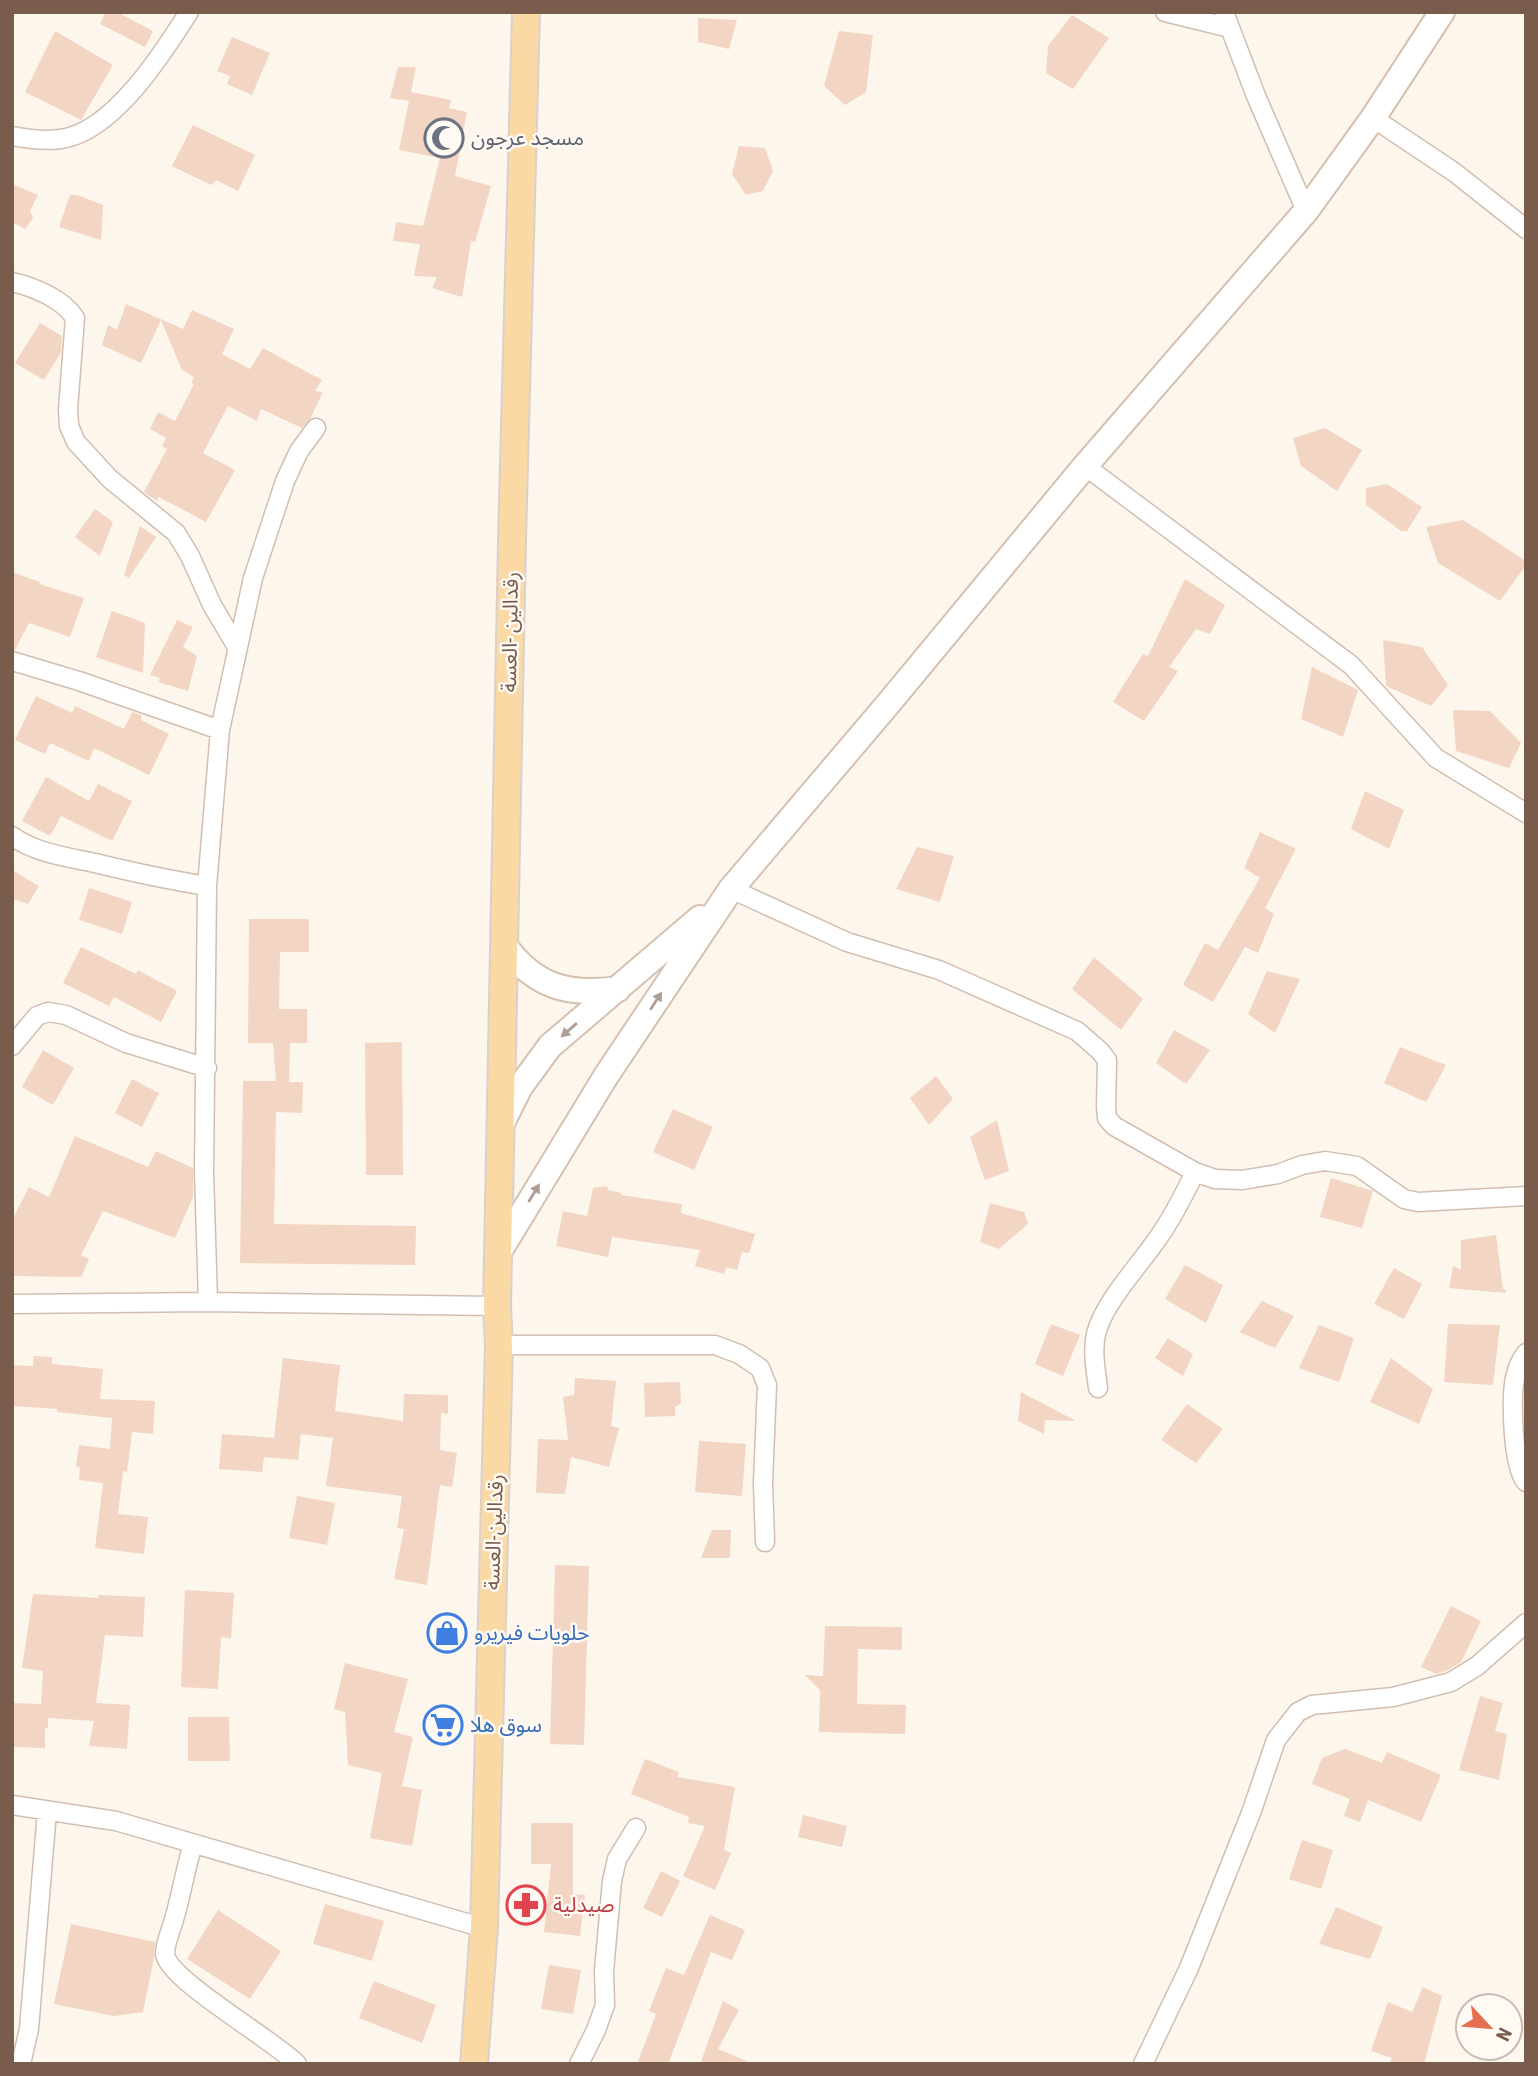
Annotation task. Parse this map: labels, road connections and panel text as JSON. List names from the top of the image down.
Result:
{
  "streets": {
    "main road": ["رقدالين -العسة", "رقدالين-العسة"]
  },
  "crossings": [
    ["رقدالين -العسة", "رقدالين-العسة"]
  ],
  "places": {
    "mosque": ["مسجد عرجون"],
    "shop": ["حلويات فيريرو"],
    "supermarket": ["سوق هلا"],
    "pharmacy": ["صيدلية"]
  },
  "north": "bottom right"
}
